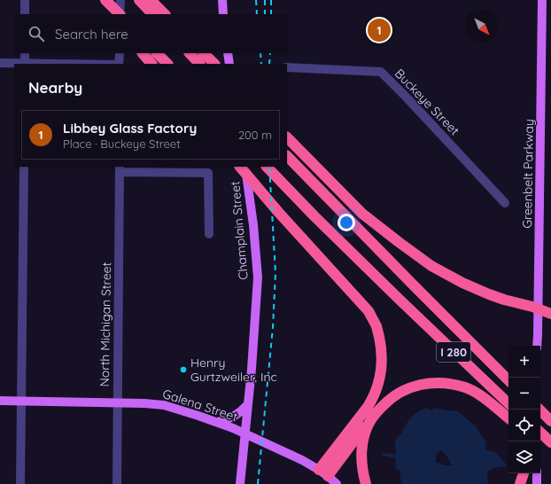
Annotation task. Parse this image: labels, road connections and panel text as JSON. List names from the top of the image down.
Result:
{
  "streets": {
    "highway": ["I 280"],
    "main road": ["Greenbelt Parkway", "Champlain Street", "Galena Street"],
    "street": ["Buckeye Street", "North Michigan Street"]
  },
  "crossings": [
    ["Champlain Street", "Galena Street"],
    ["North Michigan Street", "Galena Street"]
  ],
  "places": ["Henry Gurtzweiler, Inc"],
  "north": "bottom right",
  "page": {
    "search": "Search here",
    "pins": "1",
    "heading": "Nearby",
    "list": [
      {
        "mark": "1",
        "name": "Libbey Glass Factory",
        "note": "Place · Buckeye Street",
        "value": "200 m"
      }
    ],
    "map_buttons": ["+", "−"]
  }
}
